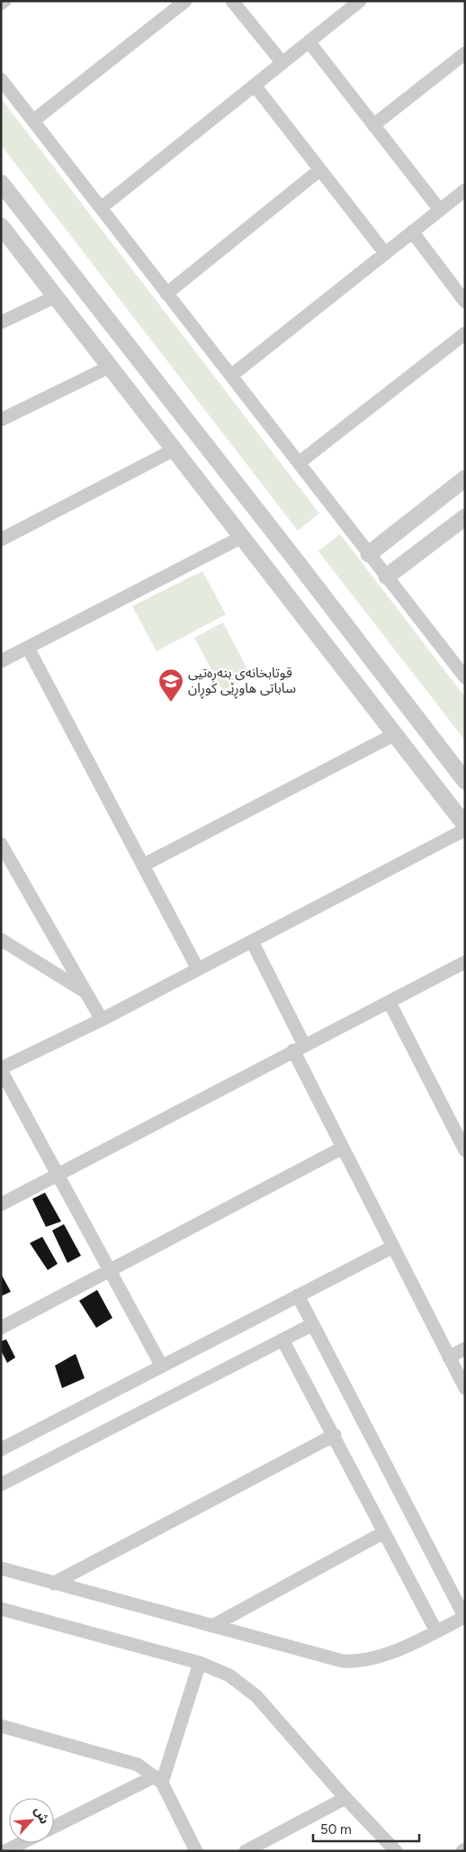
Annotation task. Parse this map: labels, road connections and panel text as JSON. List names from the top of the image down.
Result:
{
  "places": {
    "school or university": ["قوتابخانەی بنەڕەتیی ساباتی هاوڕێی کوڕان"]
  },
  "scale_bar": "50 m",
  "north": "top right"
}
